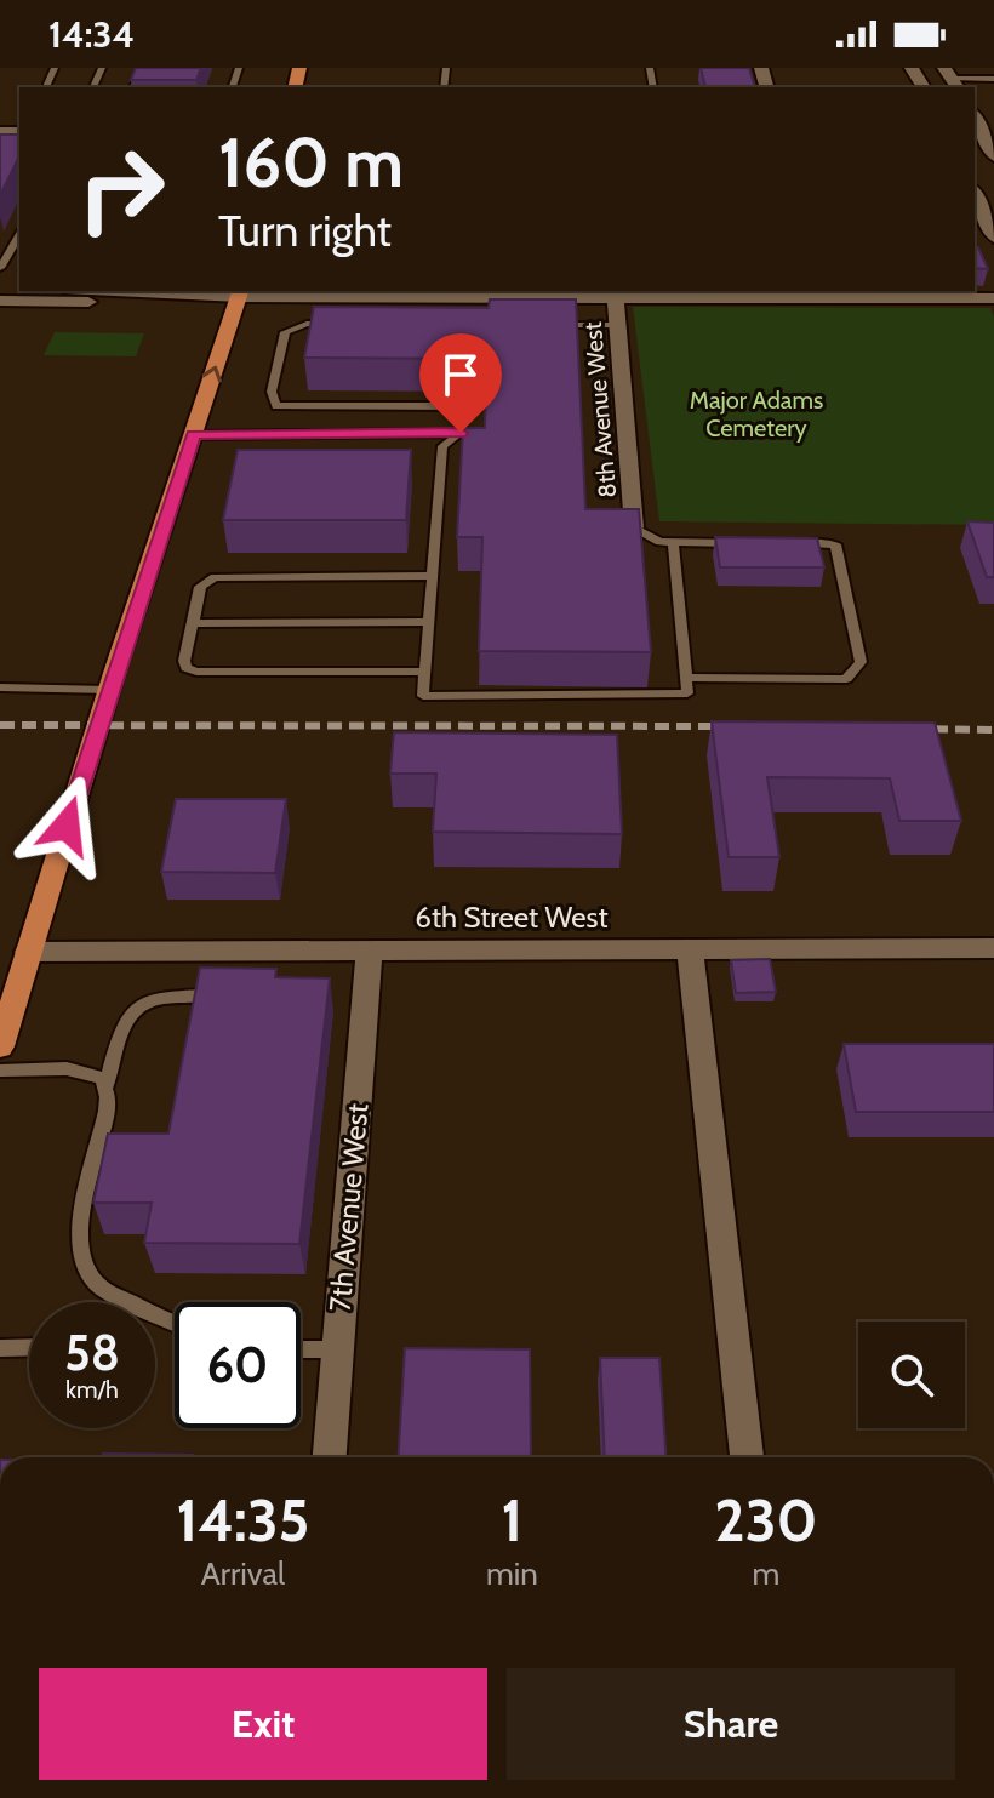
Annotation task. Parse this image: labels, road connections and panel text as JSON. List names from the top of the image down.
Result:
{
  "streets": {
    "street": ["8th Avenue West", "6th Street West", "7th Avenue West"]
  },
  "crossings": [
    ["6th Street West", "7th Avenue West"]
  ],
  "parks": ["Major Adams Cemetery"],
  "page": {
    "status": "14:34",
    "turn": ["160 m", "Turn right"],
    "speed": "58 km/h",
    "limit": "60",
    "eta": [
      "14:35",
      "Arrival",
      "1",
      "min",
      "230",
      "m"
    ],
    "buttons": ["Exit", "Share"]
  }
}
